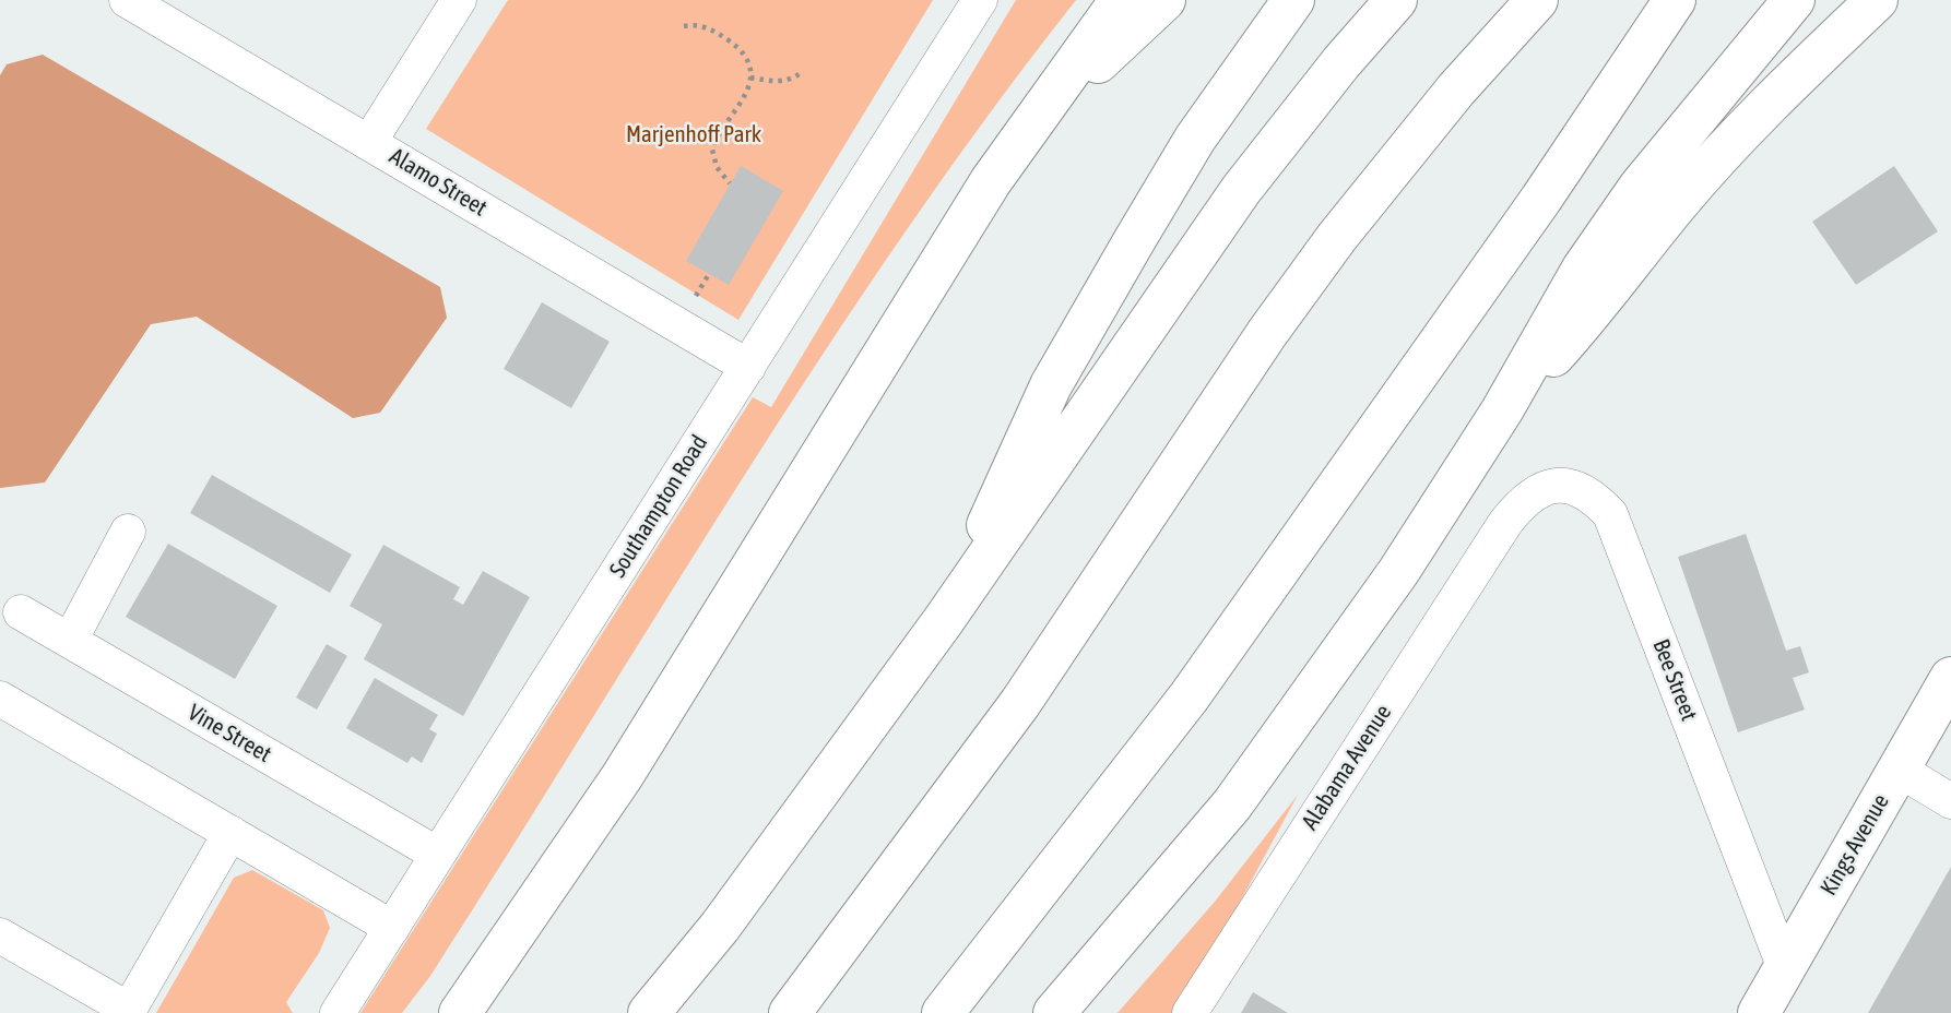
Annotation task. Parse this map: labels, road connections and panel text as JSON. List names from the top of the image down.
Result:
{
  "streets": {
    "main road": ["Kings Avenue"],
    "street": [
      "Alamo Street",
      "Southampton Road",
      "Bee Street",
      "Vine Street",
      "Alabama Avenue"
    ]
  },
  "crossings": [
    ["Alamo Street", "Southampton Road"],
    ["Southampton Road", "Vine Street"],
    ["Bee Street", "Alabama Avenue"],
    ["Bee Street", "Kings Avenue"]
  ],
  "parks": ["Marjenhoff Park"]
}
